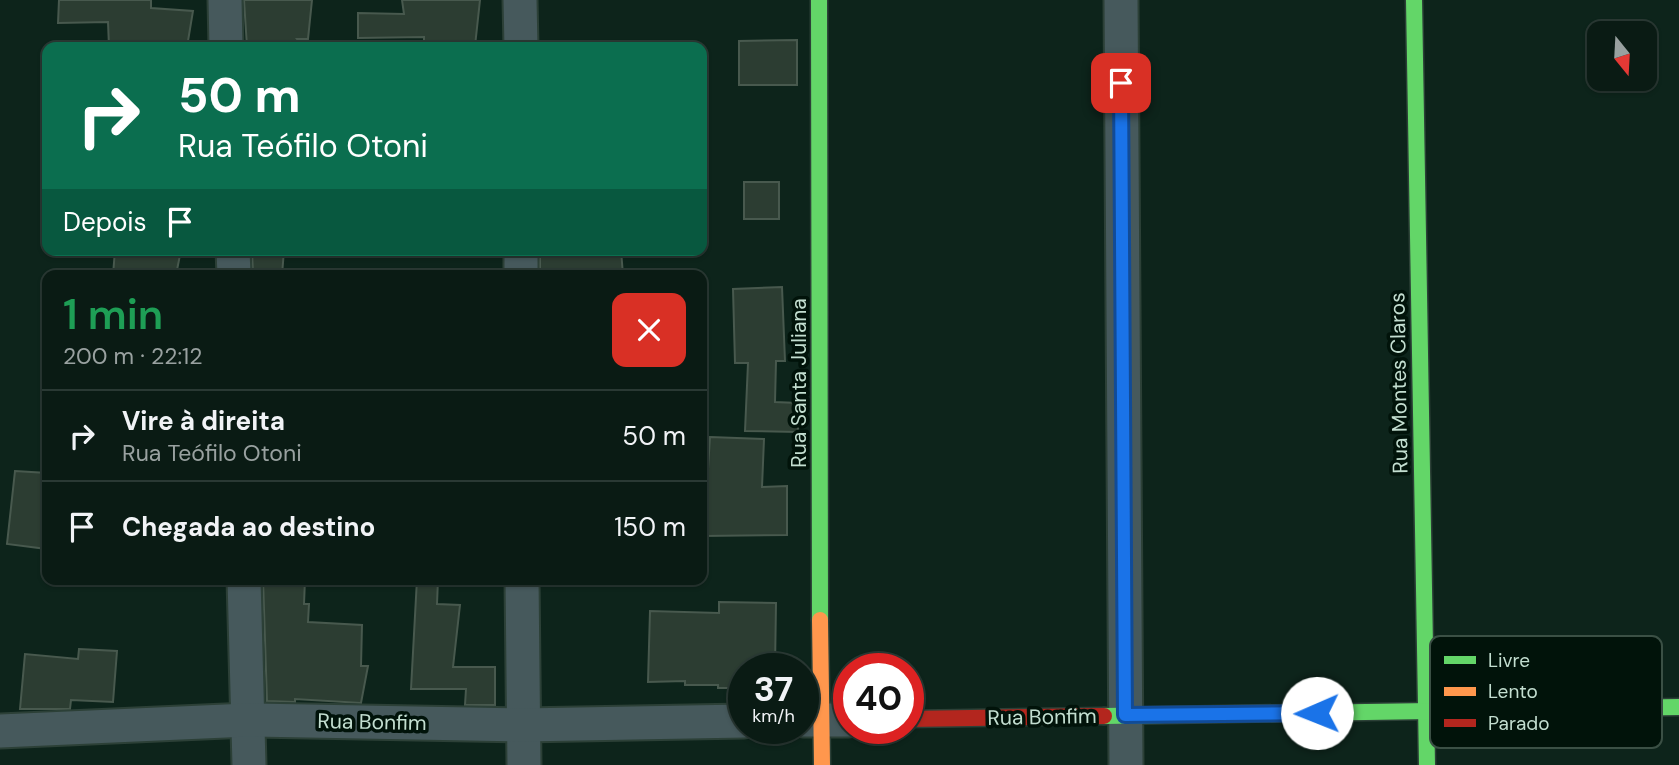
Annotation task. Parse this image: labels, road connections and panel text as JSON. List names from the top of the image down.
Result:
{
  "streets": {
    "street": ["Rua Santa Juliana", "Rua Montes Claros", "Rua Bonfim"]
  },
  "crossings": [
    ["Rua Montes Claros", "Rua Bonfim"]
  ],
  "legend": ["Livre", "Lento", "Parado"],
  "north": "bottom",
  "page": {
    "turn": ["50 m", "Rua Teófilo Otoni"],
    "then": "Depois",
    "heading": ["1 min", "200 m · 22:12"],
    "list": [
      {
        "name": "Vire à direita",
        "note": "Rua Teófilo Otoni",
        "value": "50 m"
      },
      {
        "name": "Chegada ao destino",
        "value": "150 m"
      }
    ],
    "speed": "37 km/h",
    "limit": "40"
  }
}
